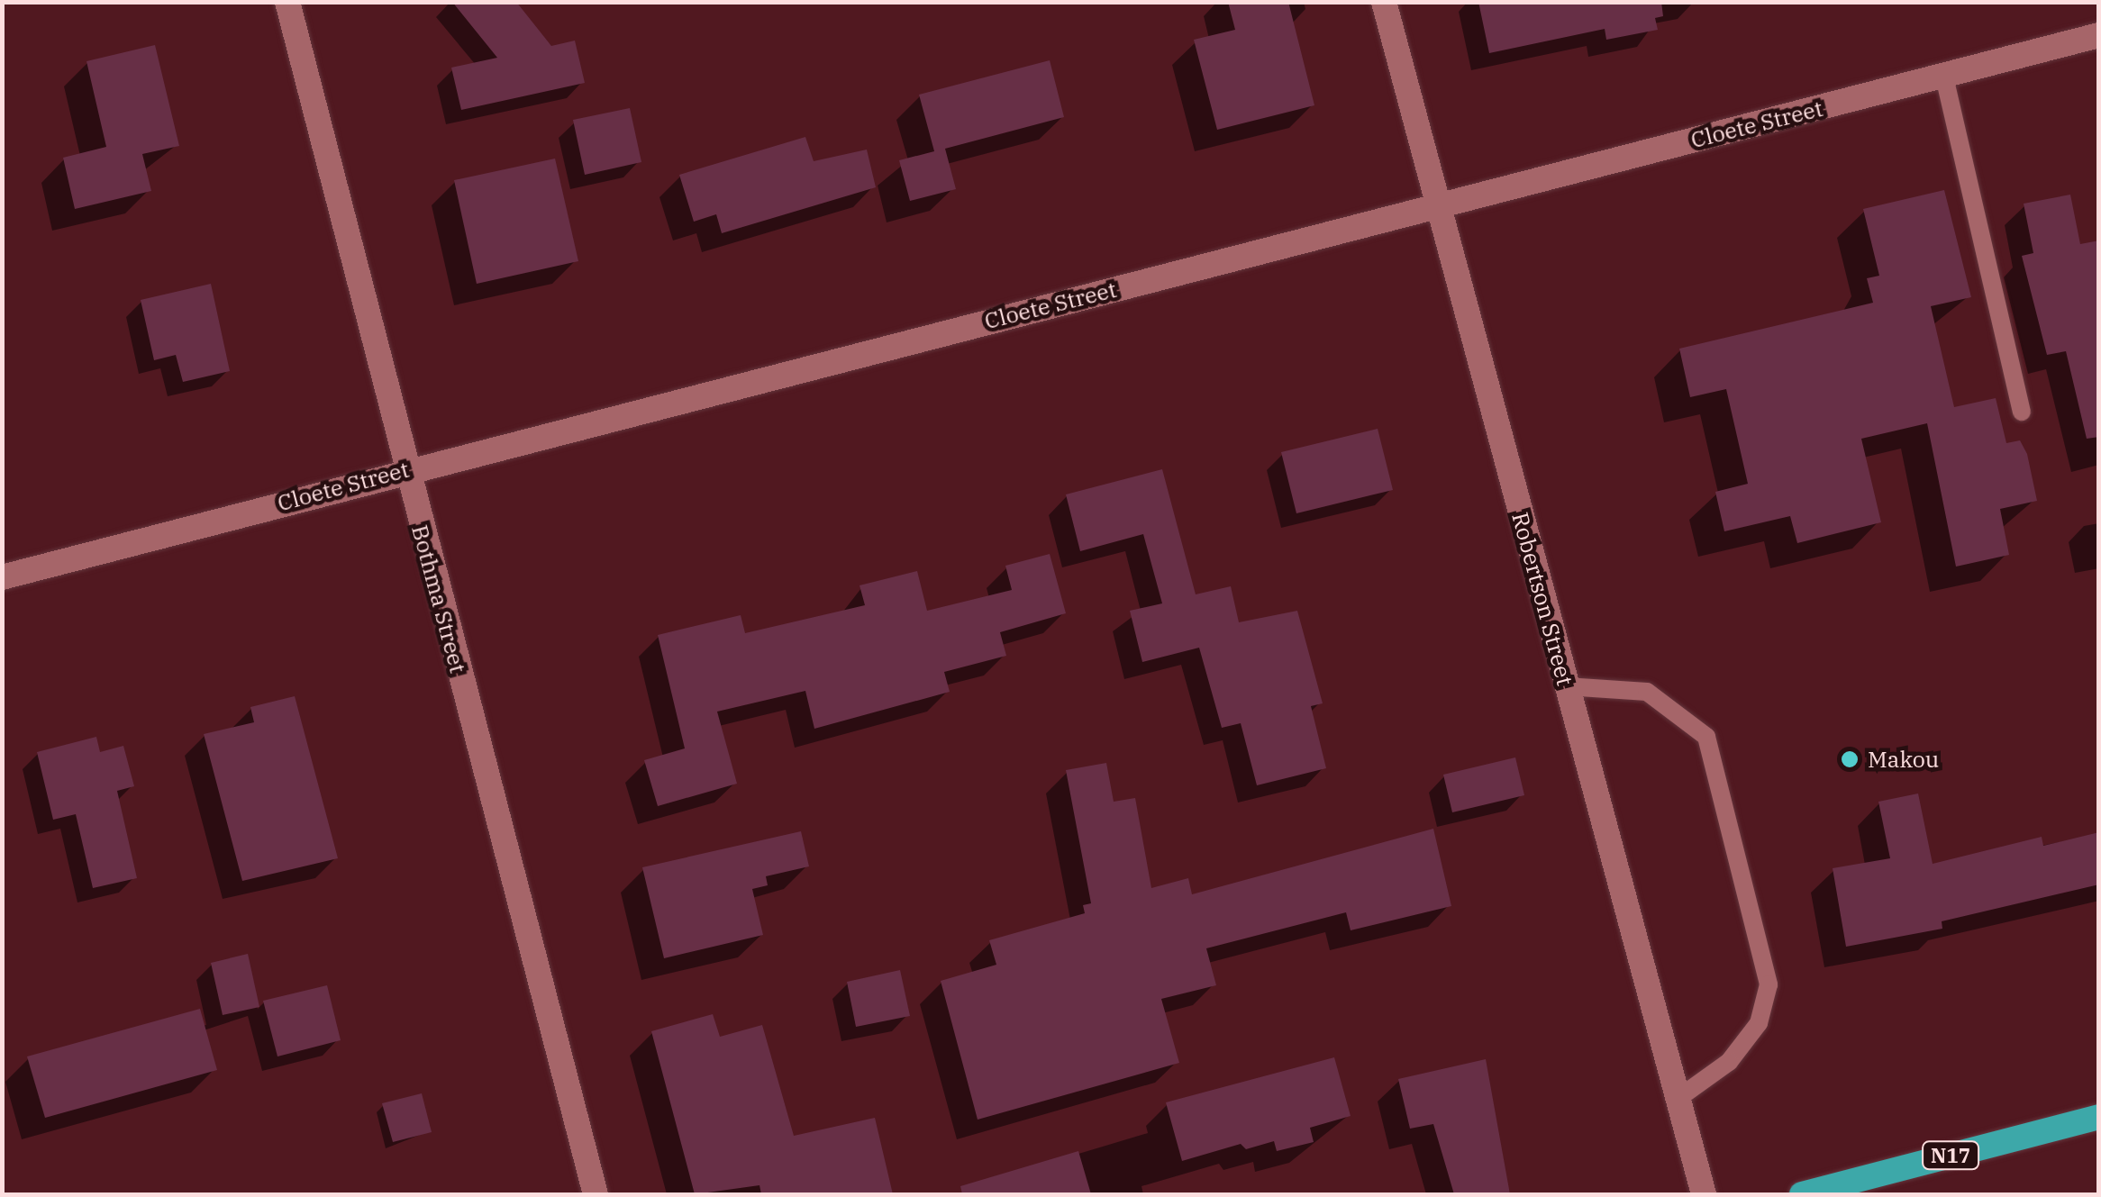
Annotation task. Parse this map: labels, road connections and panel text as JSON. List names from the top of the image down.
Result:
{
  "streets": {
    "highway": ["N17"],
    "street": ["Cloete Street", "Bothma Street", "Robertson Street"]
  },
  "crossings": [
    ["Cloete Street", "Bothma Street"],
    ["Cloete Street", "Robertson Street"]
  ],
  "places": ["Makou"]
}
